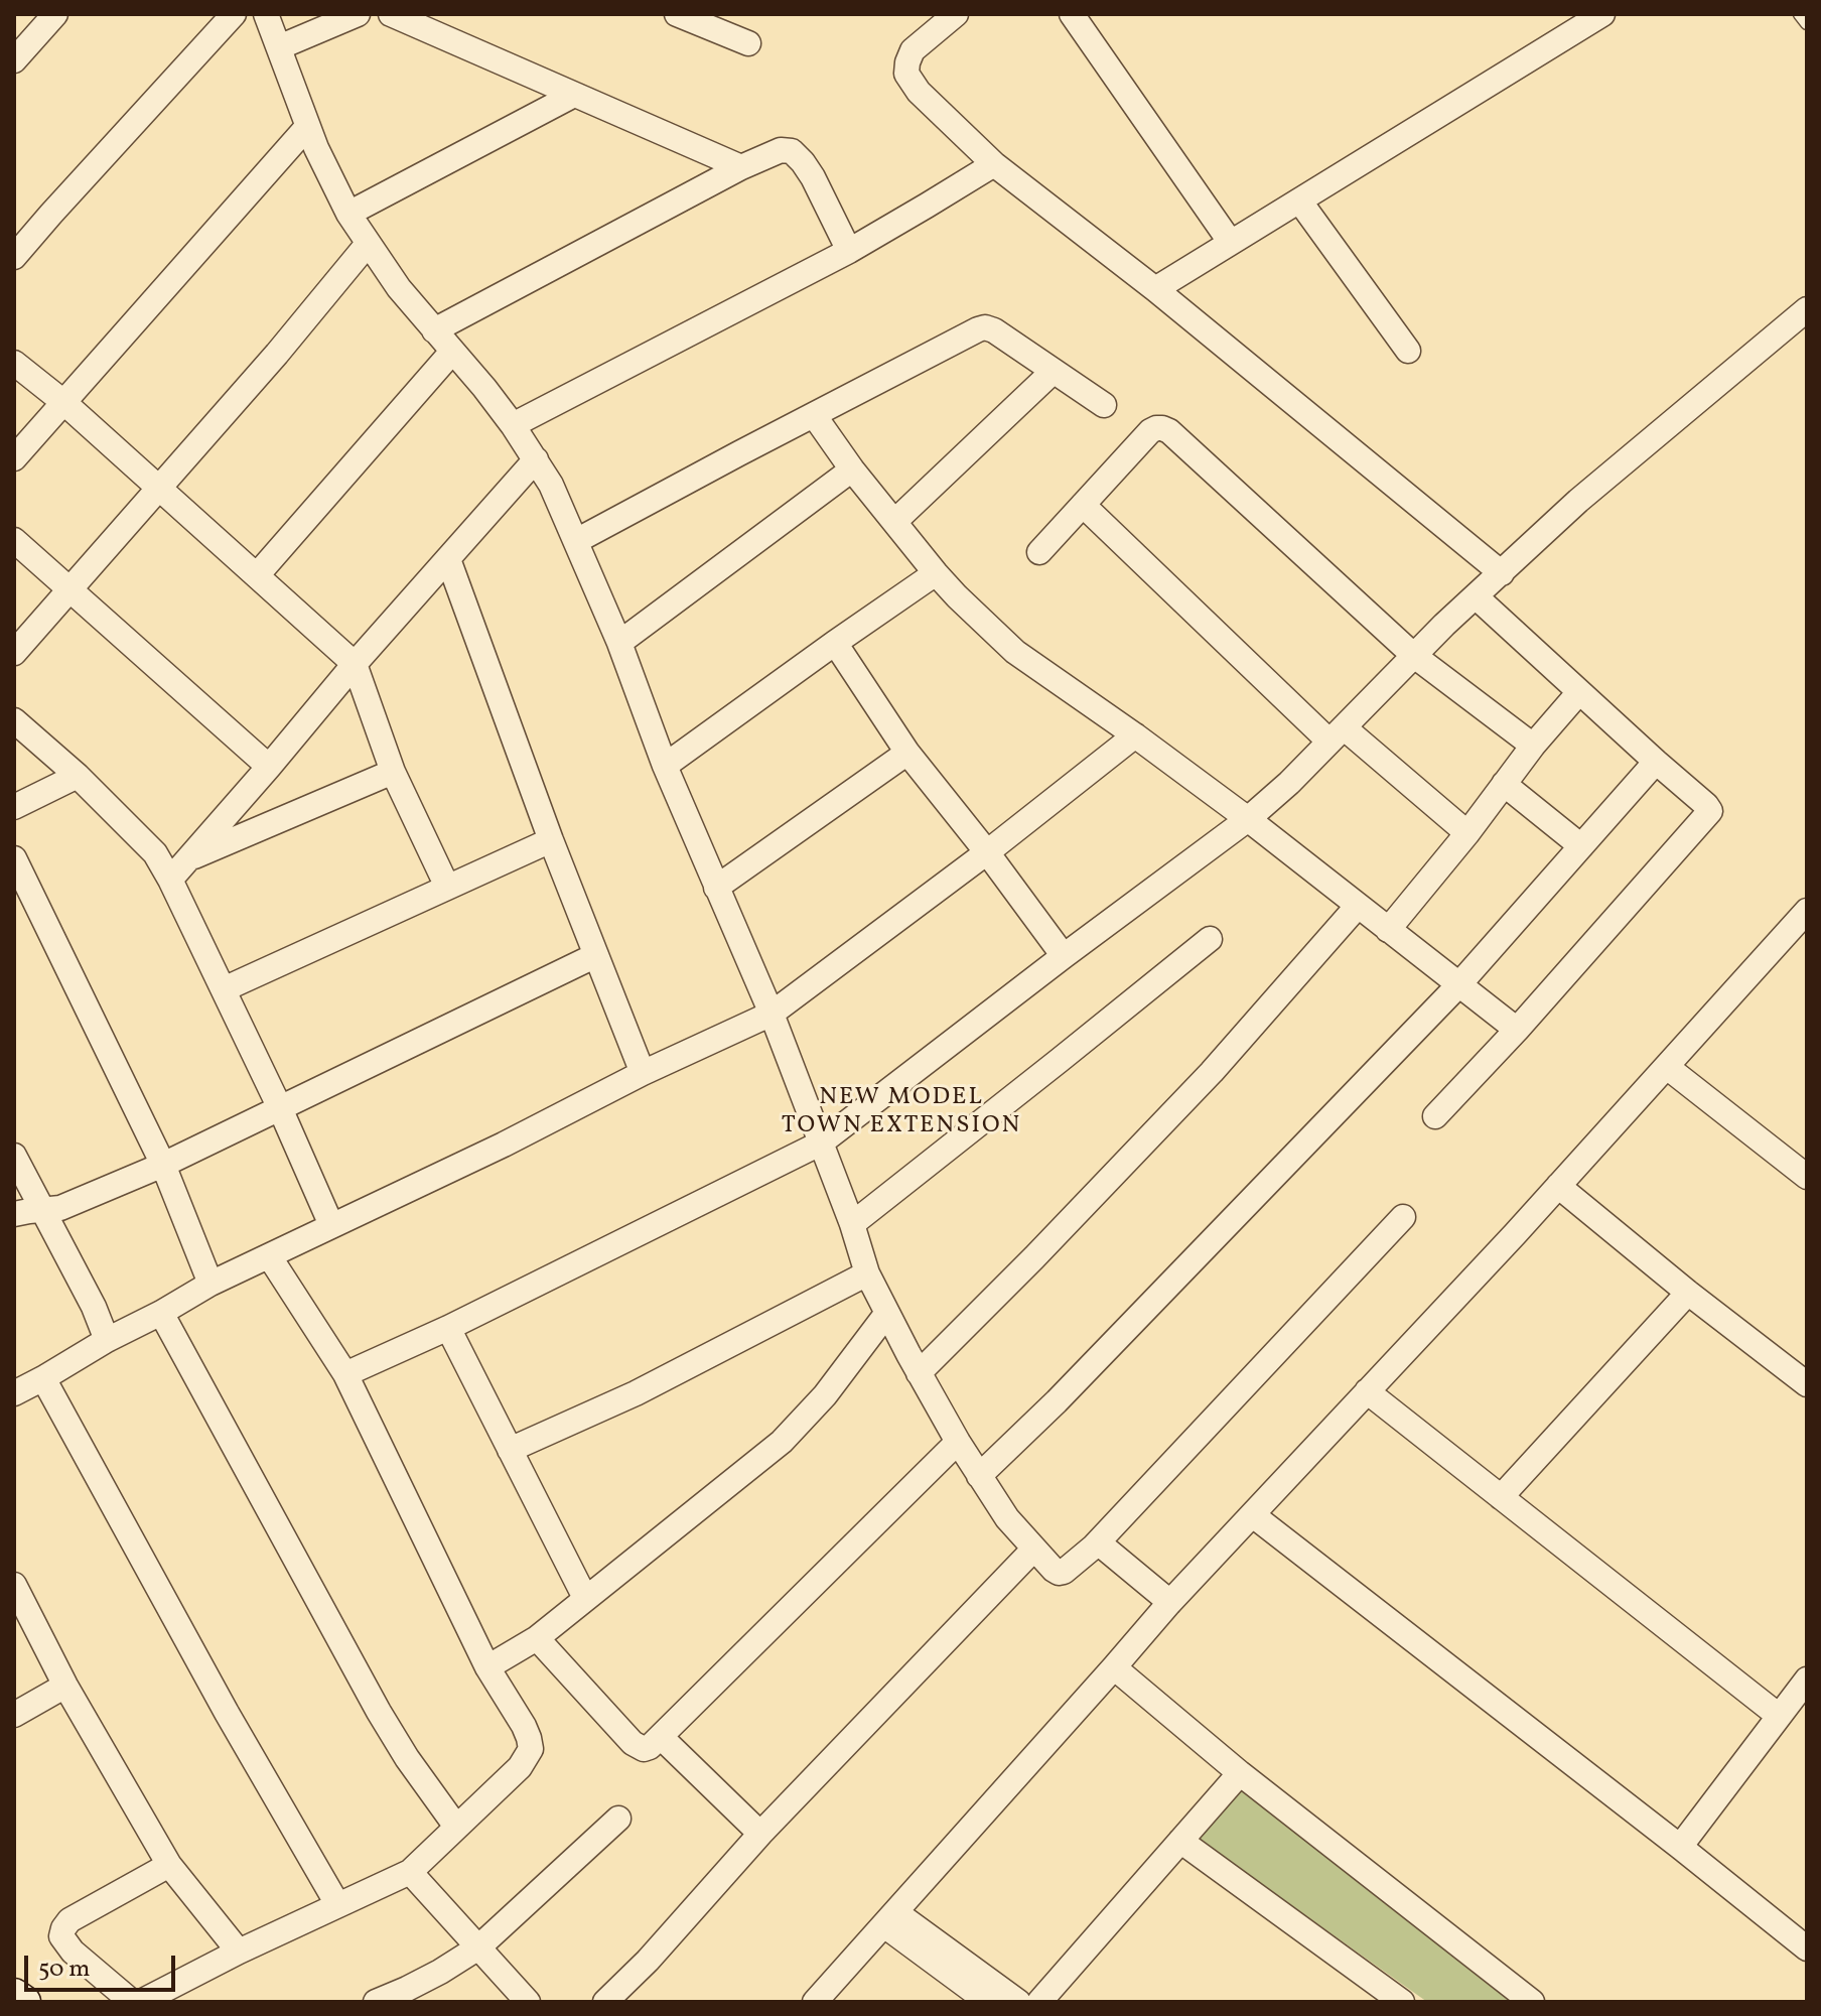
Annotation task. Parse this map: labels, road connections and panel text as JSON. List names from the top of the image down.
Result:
{
  "districts": ["NEW MODEL TOWN EXTENSION"],
  "scale_bar": "50 m"
}
